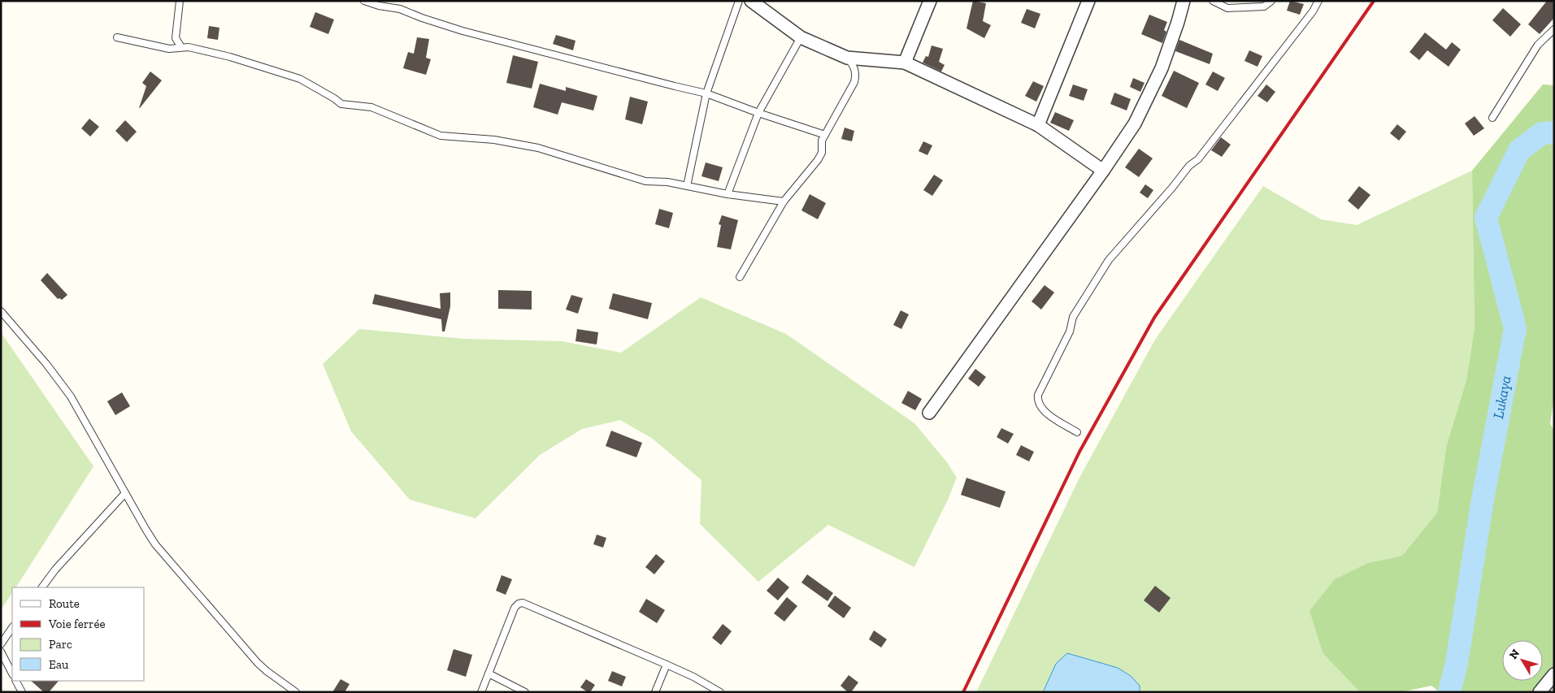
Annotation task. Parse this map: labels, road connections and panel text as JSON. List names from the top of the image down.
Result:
{
  "water": ["Lukaya"],
  "legend": [
    "Route",
    "Voie ferrée",
    "Parc",
    "Eau"
  ],
  "north": "top left"
}
